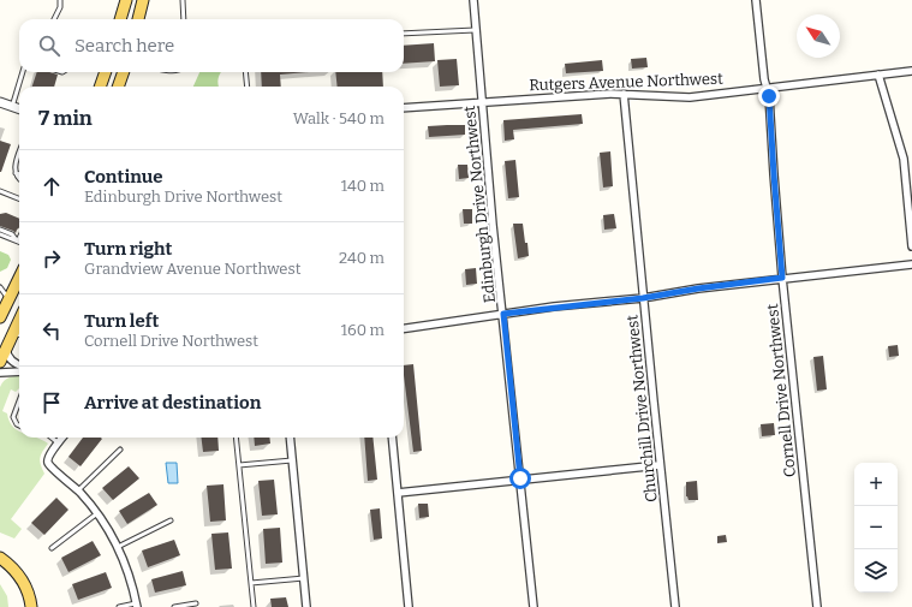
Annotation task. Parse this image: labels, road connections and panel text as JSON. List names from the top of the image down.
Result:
{
  "streets": {
    "street": [
      "Rutgers Avenue Northwest",
      "Edinburgh Drive Northwest",
      "Cornell Drive Northwest",
      "Churchill Drive Northwest"
    ]
  },
  "crossings": [
    ["Rutgers Avenue Northwest", "Edinburgh Drive Northwest"],
    ["Rutgers Avenue Northwest", "Cornell Drive Northwest"],
    ["Rutgers Avenue Northwest", "Churchill Drive Northwest"]
  ],
  "north": "top left",
  "page": {
    "search": "Search here",
    "heading": ["7 min", "Walk · 540 m"],
    "list": [
      ["Continue", "Edinburgh Drive Northwest", "140 m"],
      ["Turn right", "Grandview Avenue Northwest", "240 m"],
      ["Turn left", "Cornell Drive Northwest", "160 m"],
      "Arrive at destination"
    ],
    "map_buttons": ["+", "−"]
  }
}
